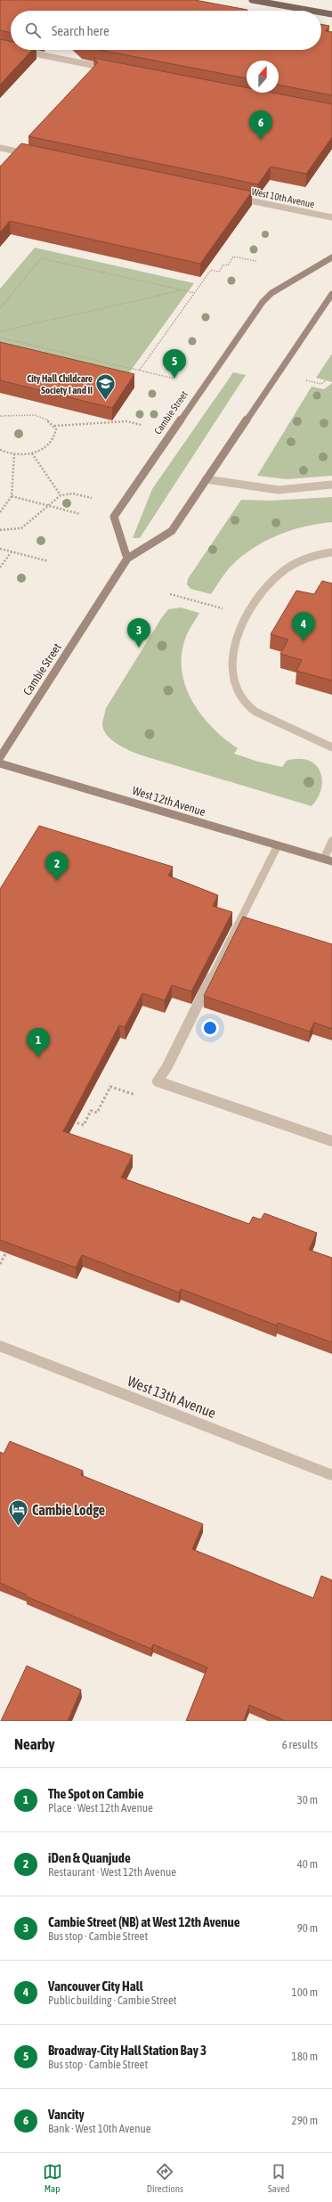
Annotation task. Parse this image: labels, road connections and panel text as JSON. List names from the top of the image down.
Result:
{
  "streets": {
    "main road": ["Cambie Street", "West 12th Avenue"],
    "street": ["West 10th Avenue", "West 13th Avenue"]
  },
  "places": {
    "school or university": ["City Hall Childcare Society I and II"],
    "hotel": ["Cambie Lodge"]
  },
  "north": "top",
  "page": {
    "search": "Search here",
    "pins": [
      "6",
      "5",
      "4",
      "3",
      "2",
      "1"
    ],
    "heading": ["Nearby", "6 results"],
    "list": [
      {
        "mark": "1",
        "name": "The Spot on Cambie",
        "note": "Place · West 12th Avenue",
        "value": "30 m"
      },
      {
        "mark": "2",
        "name": "iDen & Quanjude",
        "note": "Restaurant · West 12th Avenue",
        "value": "40 m"
      },
      {
        "mark": "3",
        "name": "Cambie Street (NB) at West 12th Avenue",
        "note": "Bus stop · Cambie Street",
        "value": "90 m"
      },
      {
        "mark": "4",
        "name": "Vancouver City Hall",
        "note": "Public building · Cambie Street",
        "value": "100 m"
      },
      {
        "mark": "5",
        "name": "Broadway-City Hall Station Bay 3",
        "note": "Bus stop · Cambie Street",
        "value": "180 m"
      },
      {
        "mark": "6",
        "name": "Vancity",
        "note": "Bank · West 10th Avenue",
        "value": "290 m"
      }
    ],
    "nav": ["Map", "Directions", "Saved"]
  }
}
